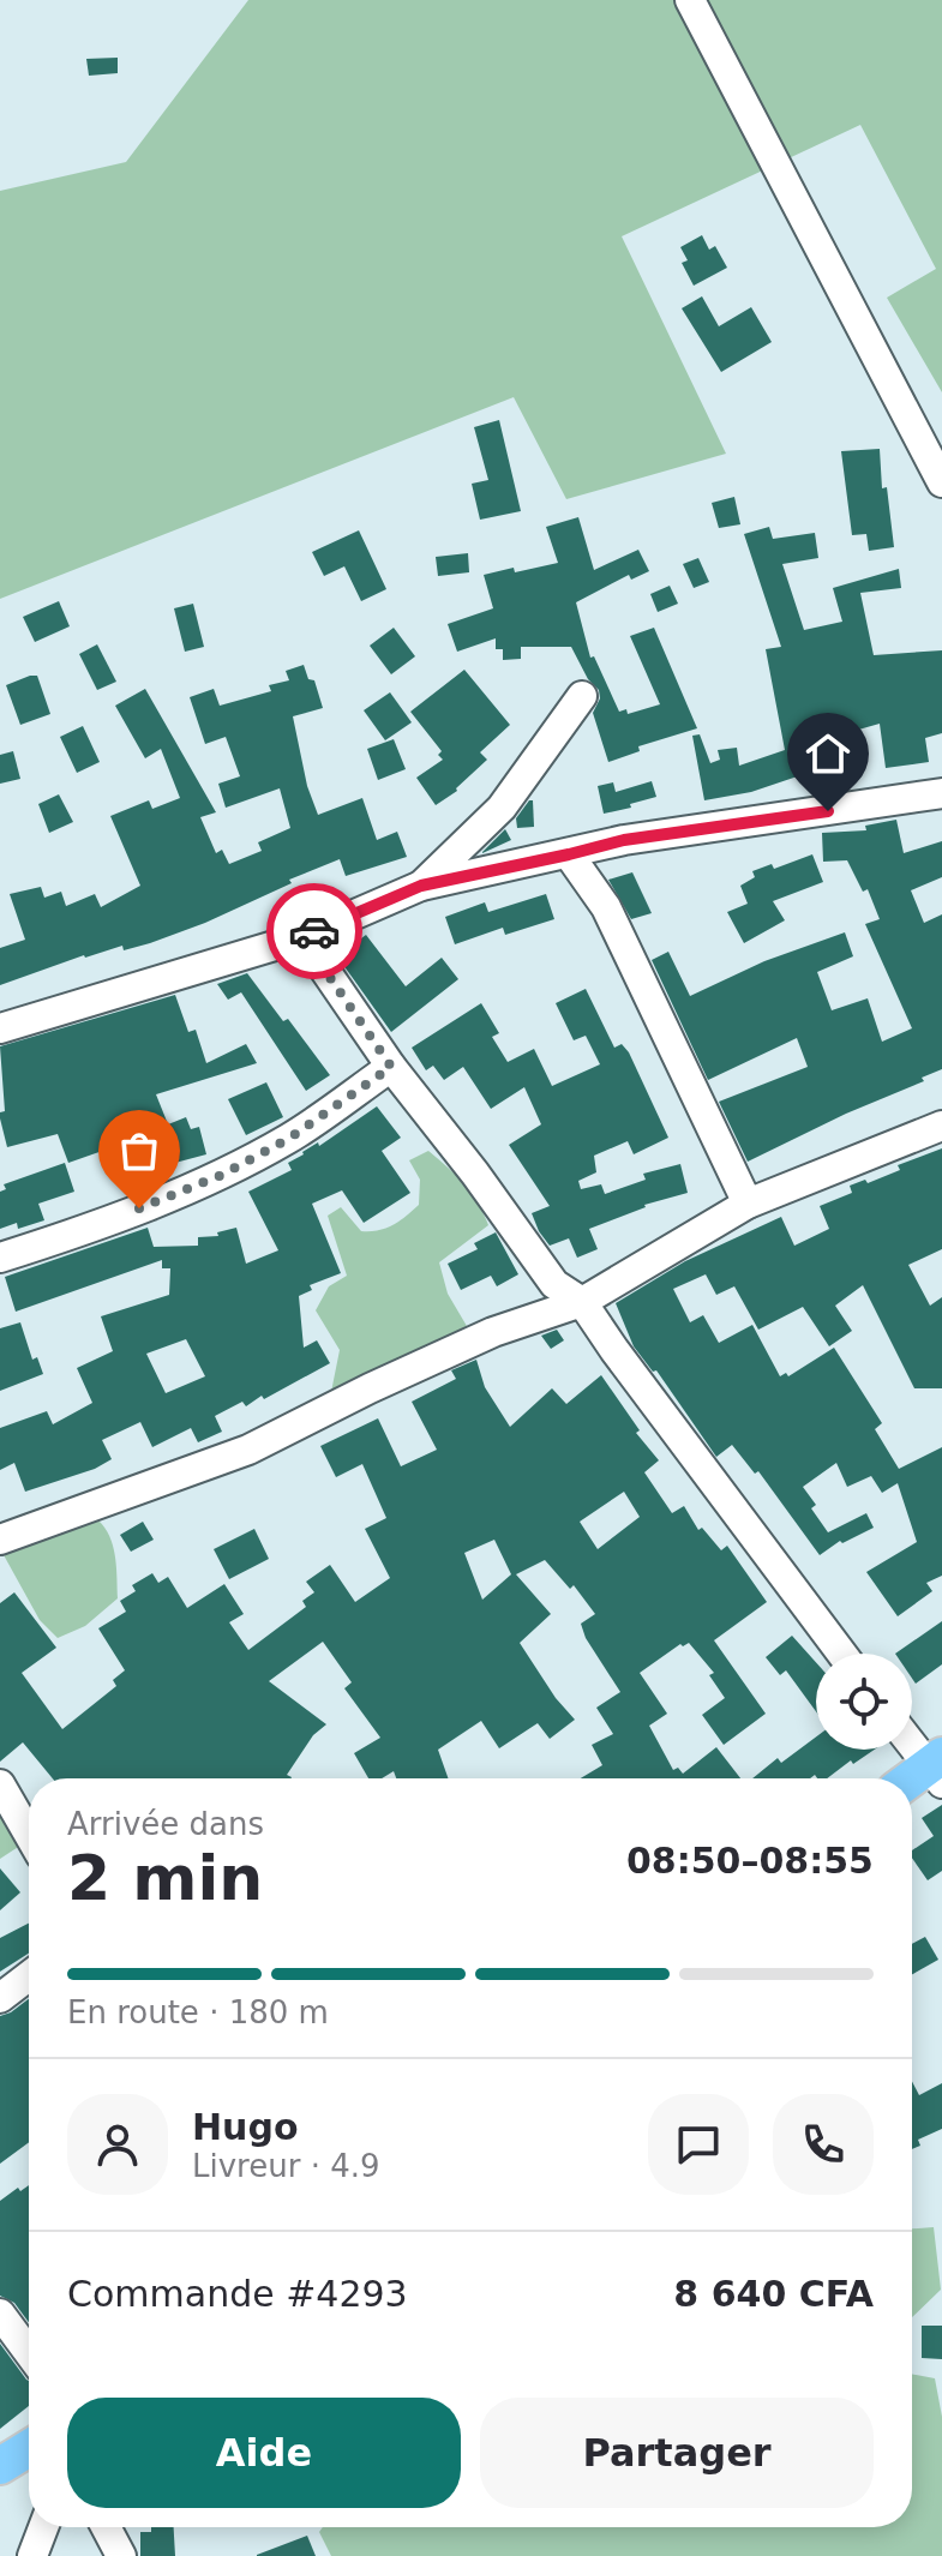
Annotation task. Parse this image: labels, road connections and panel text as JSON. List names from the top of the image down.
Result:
{
  "page": {
    "heading": ["2 min", "Arrivée dans", "08:50–08:55"],
    "panel": [
      "Hugo",
      "Livreur · 4.9",
      "Commande #4293",
      "8 640 CFA"
    ],
    "bar": "En route · 180 m",
    "buttons": ["Aide", "Partager"]
  }
}
